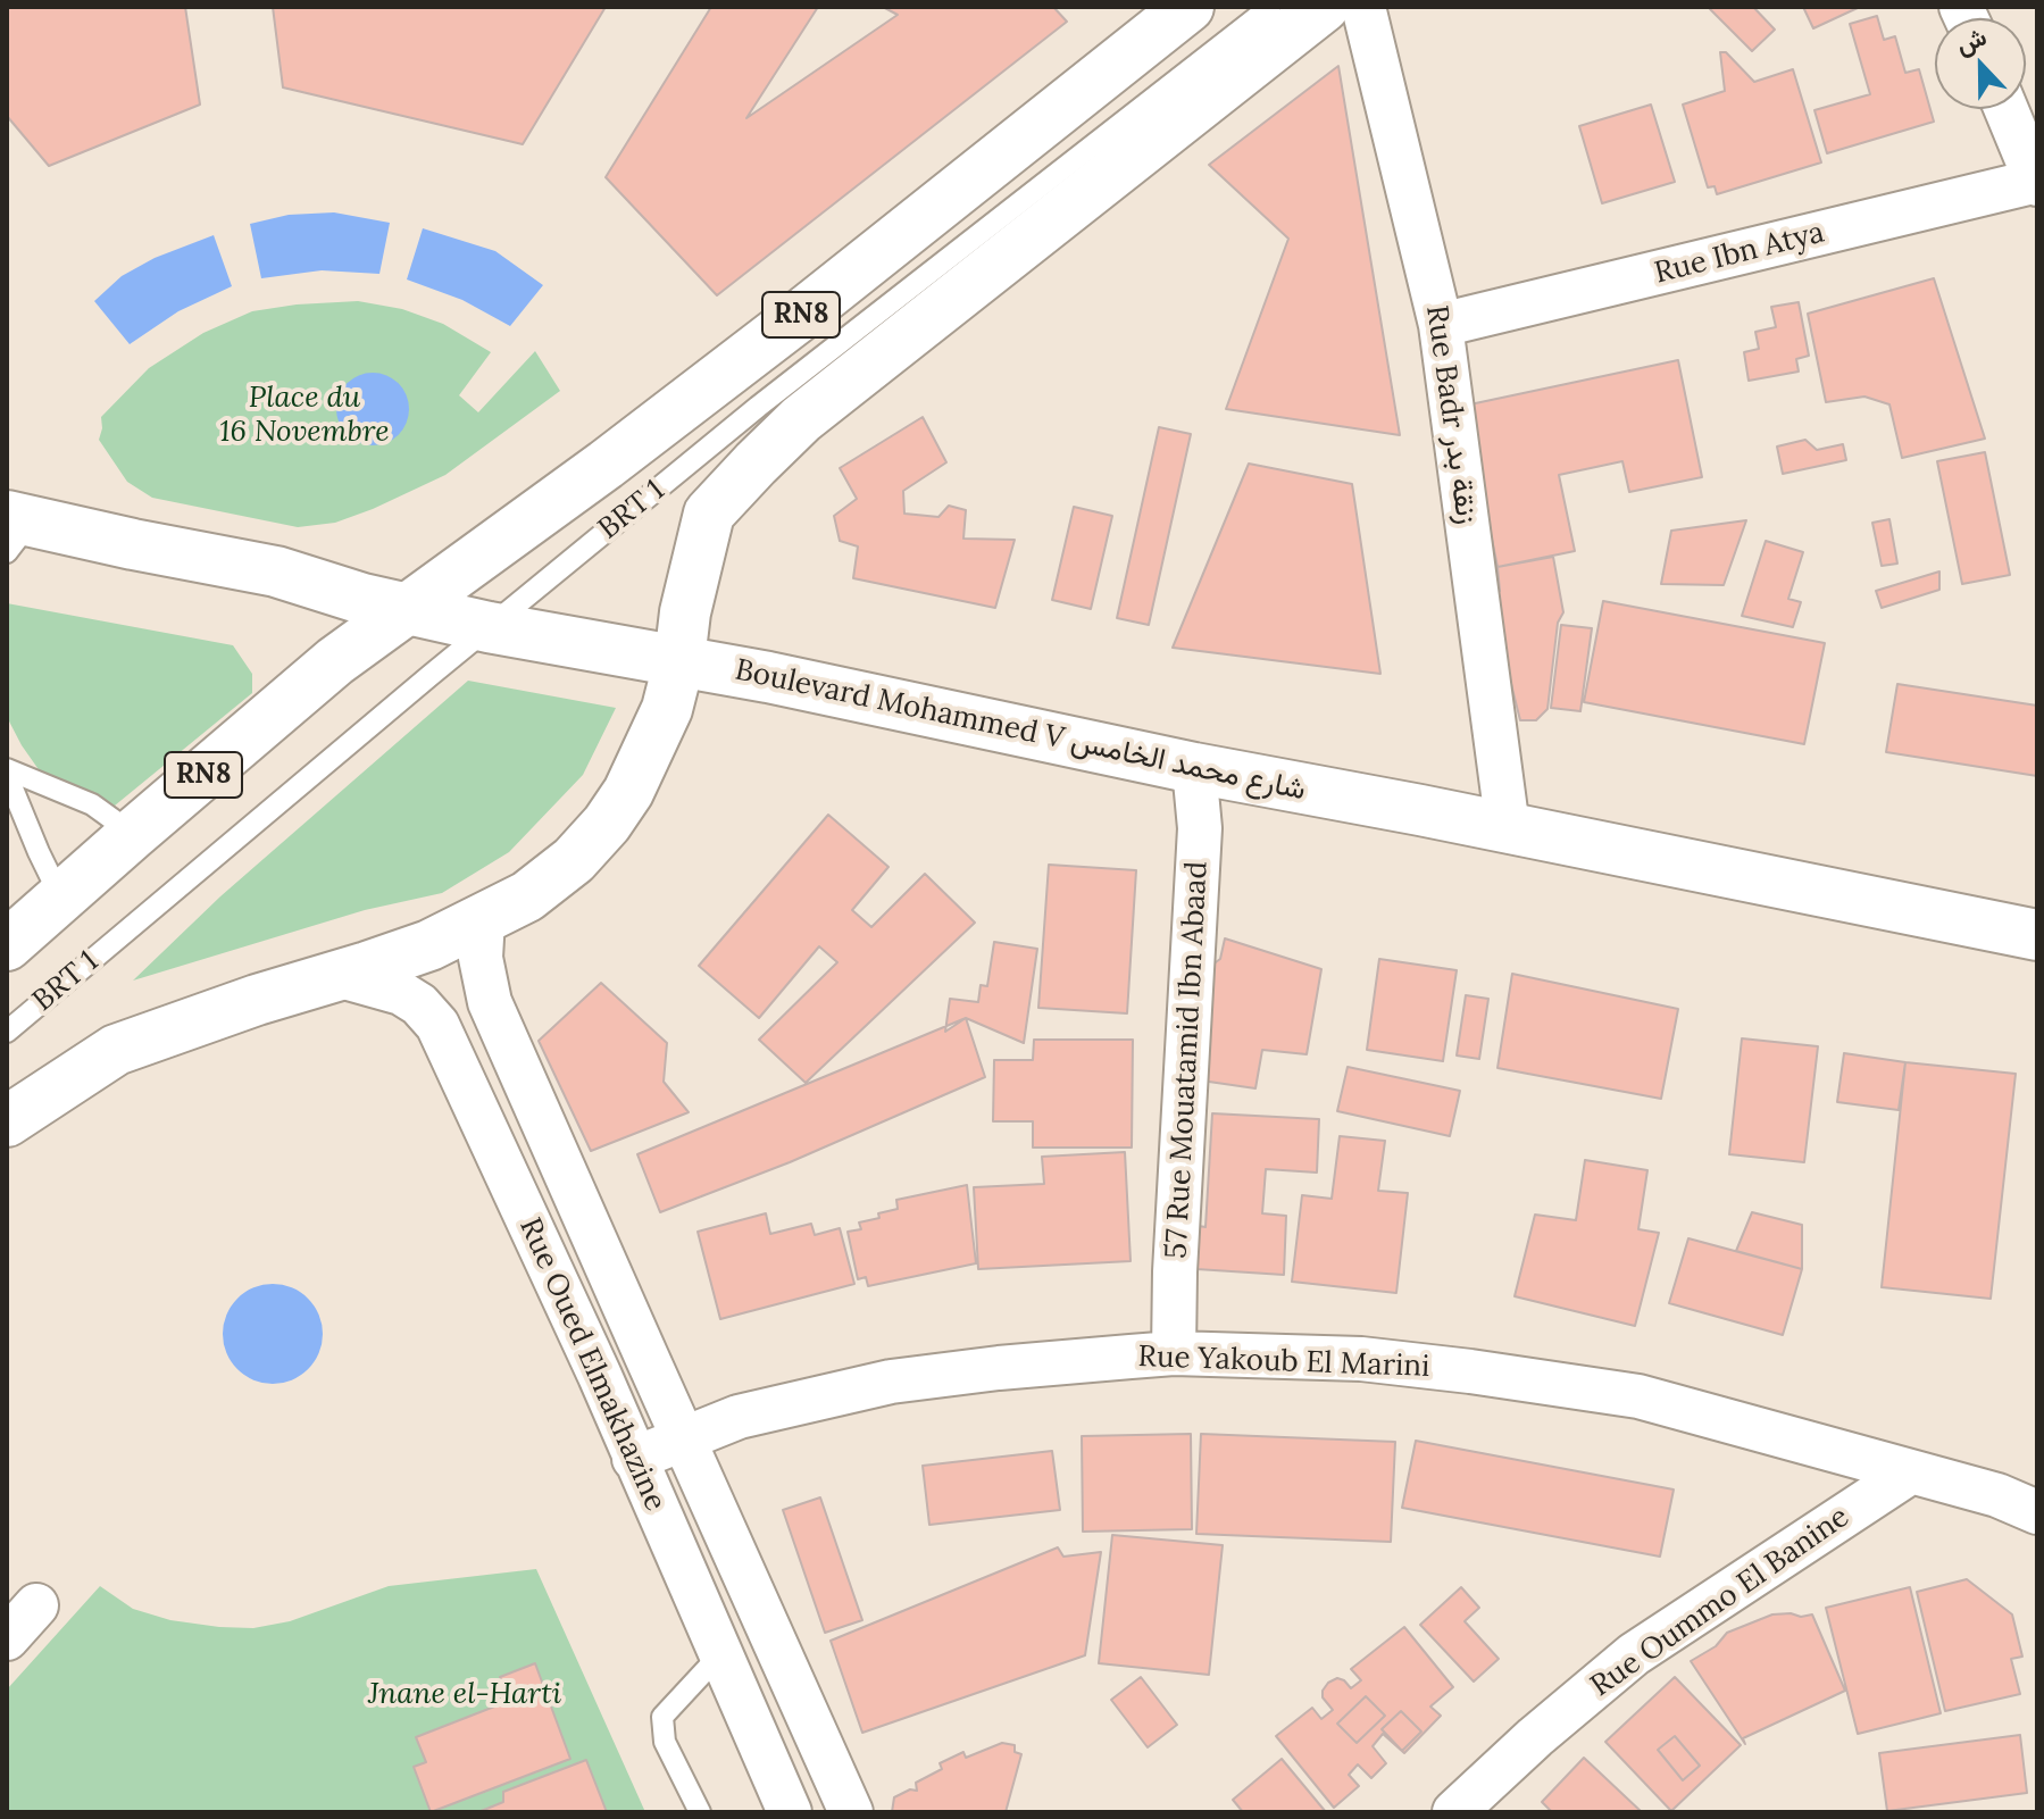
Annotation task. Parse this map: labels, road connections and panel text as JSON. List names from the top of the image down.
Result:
{
  "streets": {
    "main road": ["RN8", "Boulevard Mohammed V شارع محمد الخامس"],
    "street": [
      "Rue Ibn Atya",
      "Rue Badr زنقة بدر",
      "57 Rue Mouatamid Ibn Abaad",
      "Rue Yakoub El Marini",
      "Rue Oued Elmakhazine",
      "Rue Oummo El Banine"
    ],
    "lane": ["BRT 1"]
  },
  "crossings": [
    ["Rue Ibn Atya", "Rue Badr زنقة بدر"],
    ["RN8", "Boulevard Mohammed V شارع محمد الخامس"],
    ["RN8", "Rue Oued Elmakhazine"],
    ["Rue Badr زنقة بدر", "Boulevard Mohammed V شارع محمد الخامس"],
    ["BRT 1", "Boulevard Mohammed V شارع محمد الخامس"],
    ["Boulevard Mohammed V شارع محمد الخامس", "57 Rue Mouatamid Ibn Abaad"],
    ["57 Rue Mouatamid Ibn Abaad", "Rue Yakoub El Marini"],
    ["Rue Yakoub El Marini", "Rue Oued Elmakhazine"],
    ["Rue Yakoub El Marini", "Rue Oummo El Banine"]
  ],
  "parks": ["Place du 16 Novembre", "Jnane el-Harti"],
  "north": "top"
}
